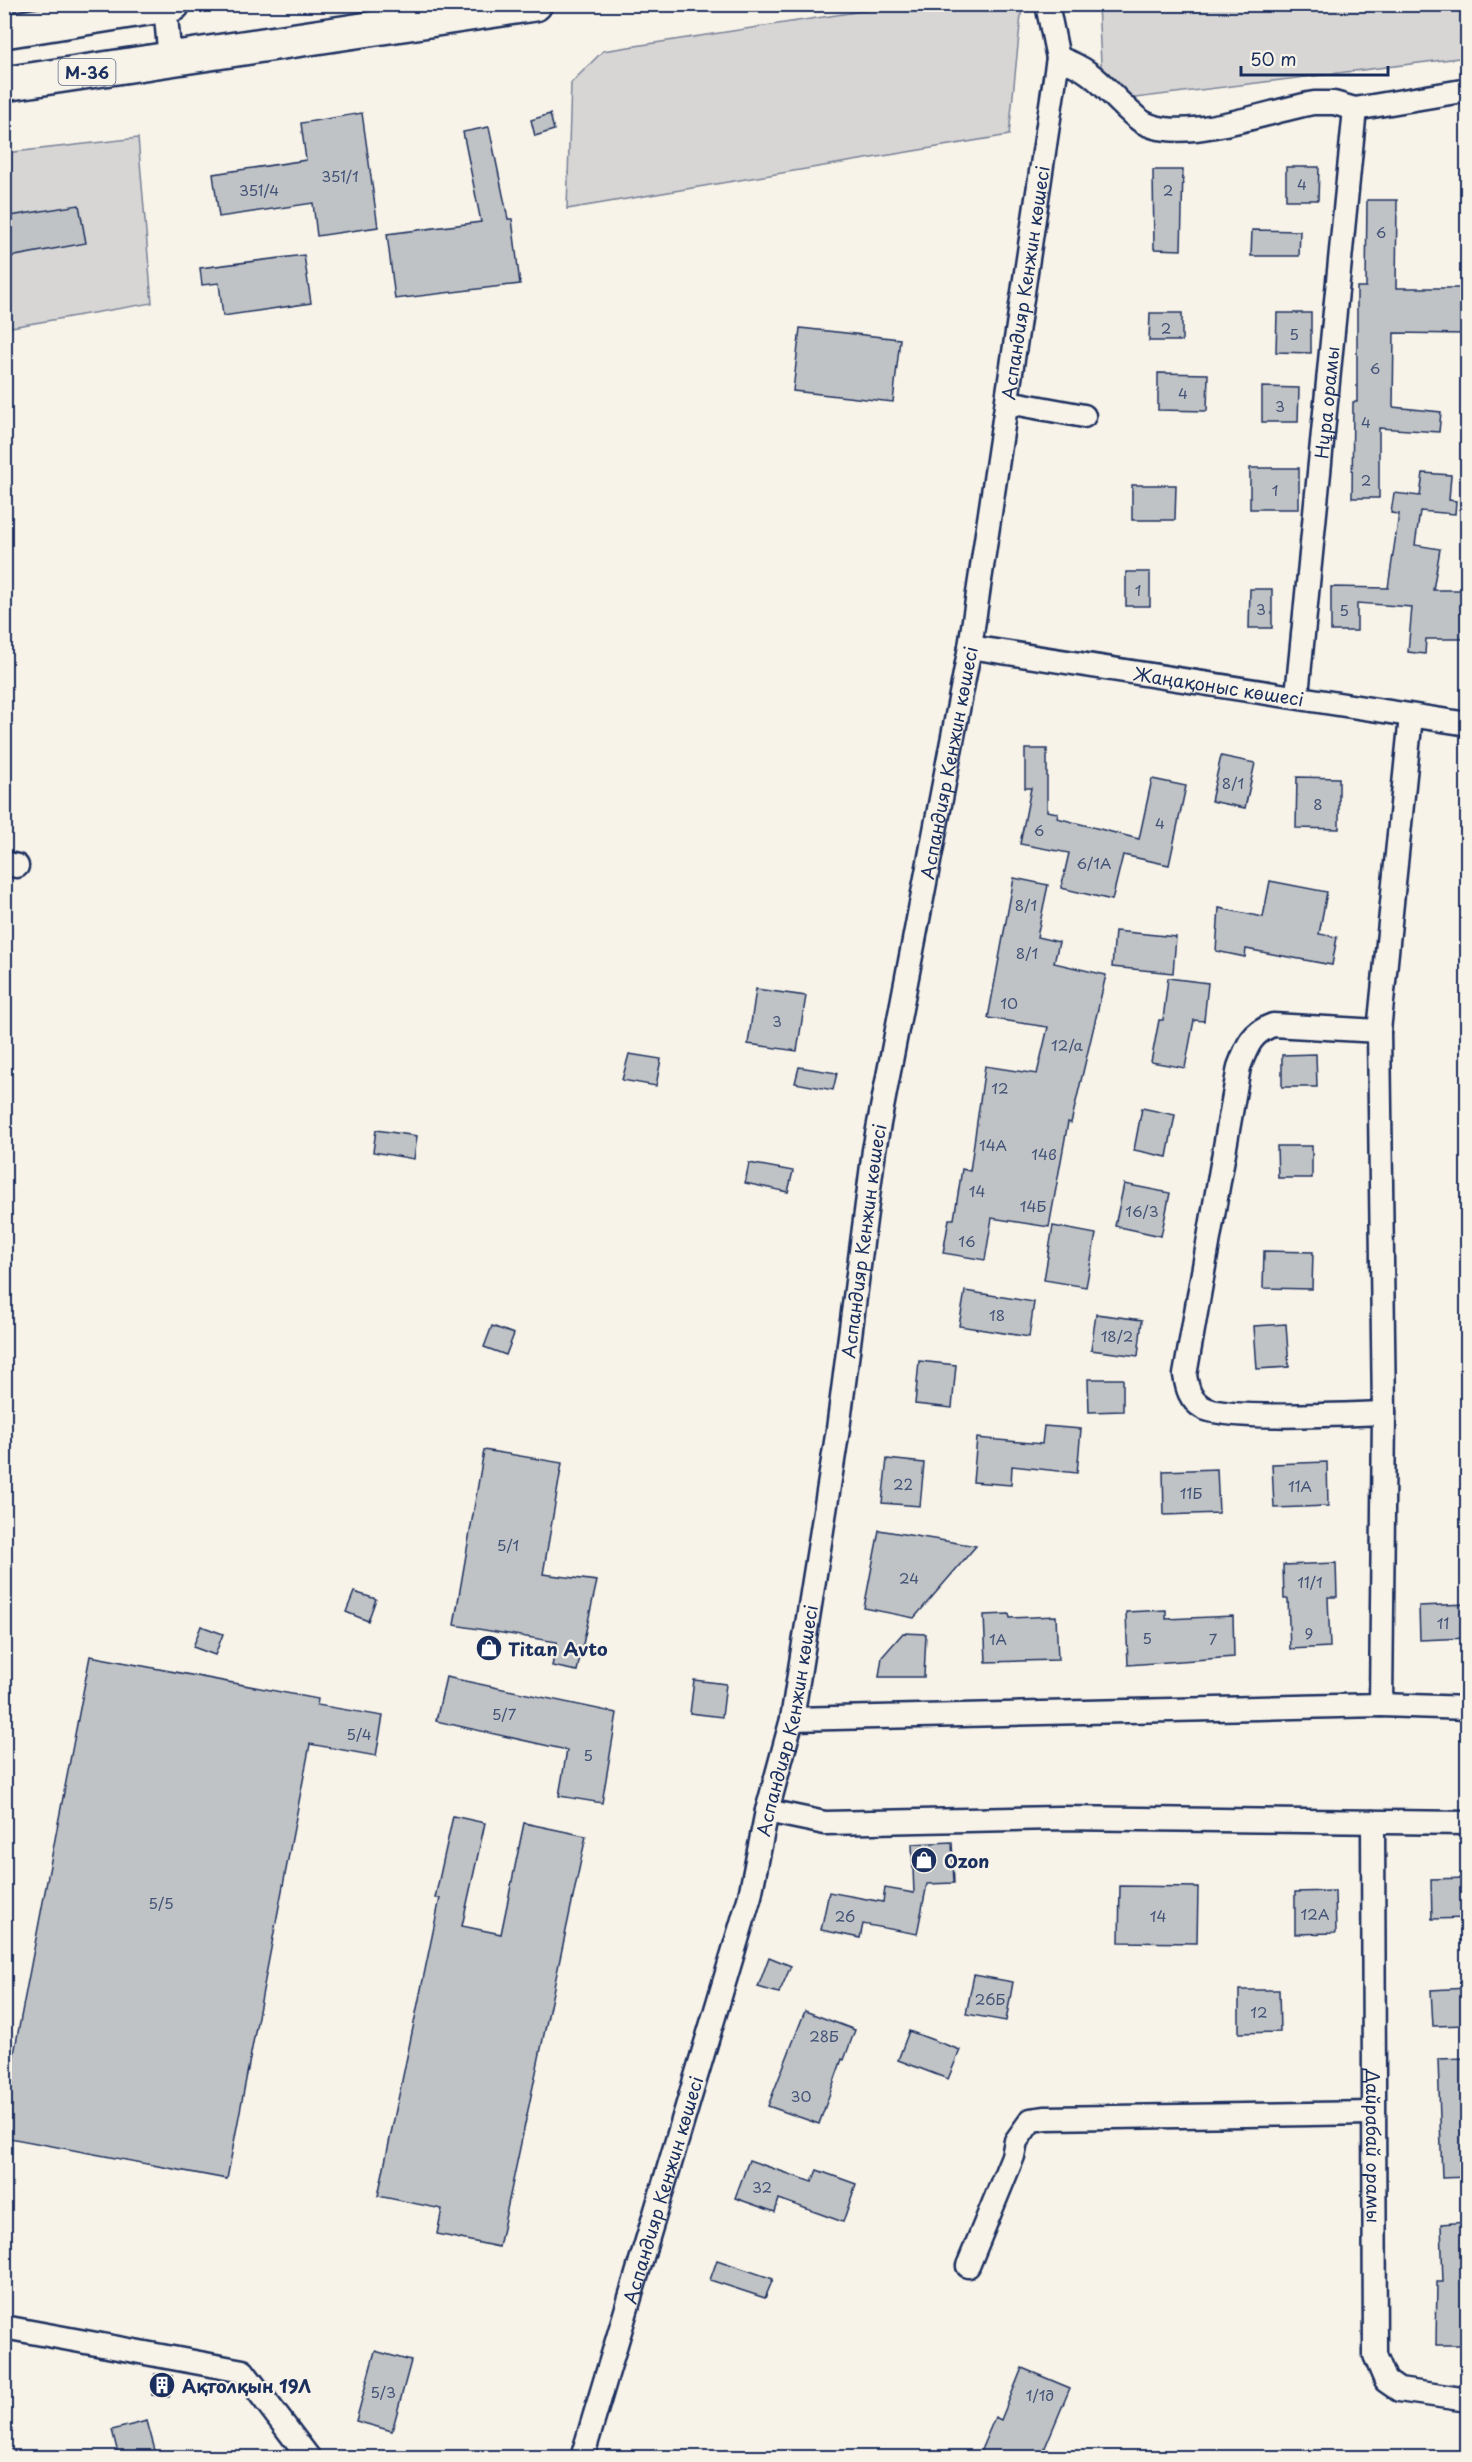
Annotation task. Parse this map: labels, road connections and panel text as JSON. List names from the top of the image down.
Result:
{
  "streets": {
    "main road": ["M-36"],
    "street": [
      "Аспандияр Кенжин көшесі",
      "Нұра орамы",
      "Жаңақоныс көшесі",
      "Дайрабай орамы"
    ]
  },
  "crossings": [
    ["Аспандияр Кенжин көшесі", "Жаңақоныс көшесі"],
    ["Нұра орамы", "Жаңақоныс көшесі"]
  ],
  "places": {
    "shop": ["Titan Avto", "Ozon"],
    "building": ["Ақтолқын 19Л"]
  },
  "house_numbers": [
    "351/1",
    "4",
    "351/4",
    "2",
    "6",
    "2",
    "5",
    "6",
    "4",
    "3",
    "4",
    "2",
    "1",
    "1",
    "3",
    "5",
    "8/1",
    "8",
    "4",
    "6",
    "6/1А",
    "8/1",
    "8/1",
    "10",
    "3",
    "12/а",
    "12",
    "14А",
    "14в",
    "14",
    "14Б",
    "16/3",
    "16",
    "18",
    "18/2",
    "22",
    "11А",
    "11Б",
    "5/1",
    "24",
    "11/1",
    "11",
    "9",
    "5",
    "1А",
    "7",
    "5/7",
    "5/4",
    "5",
    "5/5",
    "12А",
    "26",
    "14",
    "26Б",
    "12",
    "28Б",
    "30",
    "32",
    "5/3",
    "1/1д"
  ],
  "scale_bar": "50 m"
}
